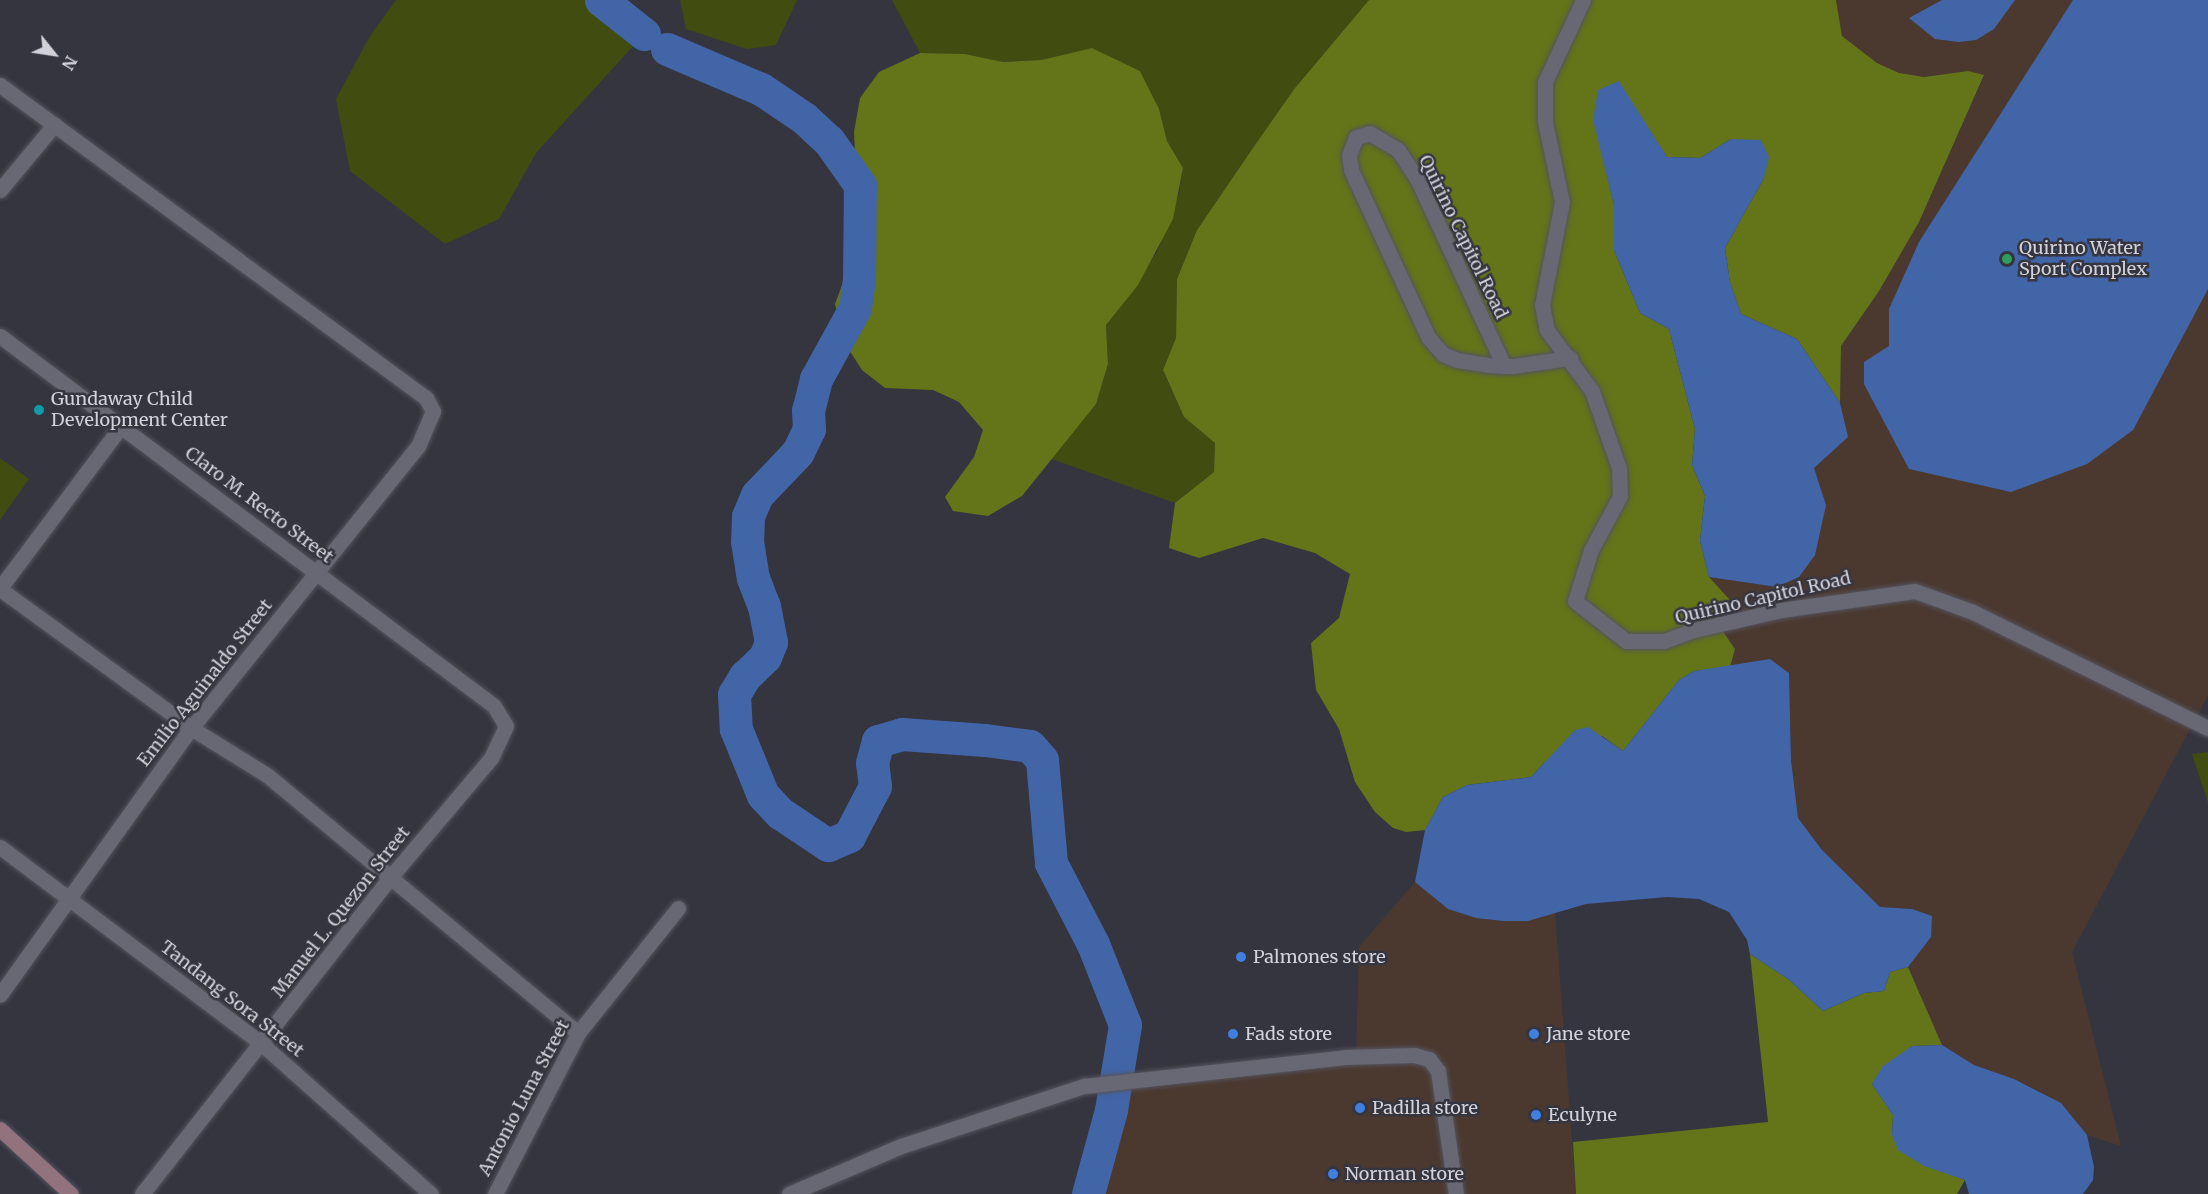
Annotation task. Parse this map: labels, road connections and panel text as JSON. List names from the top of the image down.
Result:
{
  "streets": {
    "street": [
      "Quirino Capitol Road",
      "Claro M. Recto Street",
      "Emilio Aguinaldo Street",
      "Manuel L. Quezon Street",
      "Tandang Sora Street",
      "Antonio Luna Street"
    ]
  },
  "crossings": [
    ["Claro M. Recto Street", "Emilio Aguinaldo Street"],
    ["Claro M. Recto Street", "Manuel L. Quezon Street"],
    ["Emilio Aguinaldo Street", "Tandang Sora Street"],
    ["Manuel L. Quezon Street", "Tandang Sora Street"]
  ],
  "places": [
    "Quirino Water Sport Complex",
    "Gundaway Child Development Center",
    "Palmones store",
    "Fads store",
    "Jane store",
    "Padilla store",
    "Eculyne",
    "Norman store"
  ],
  "north": "bottom right"
}
